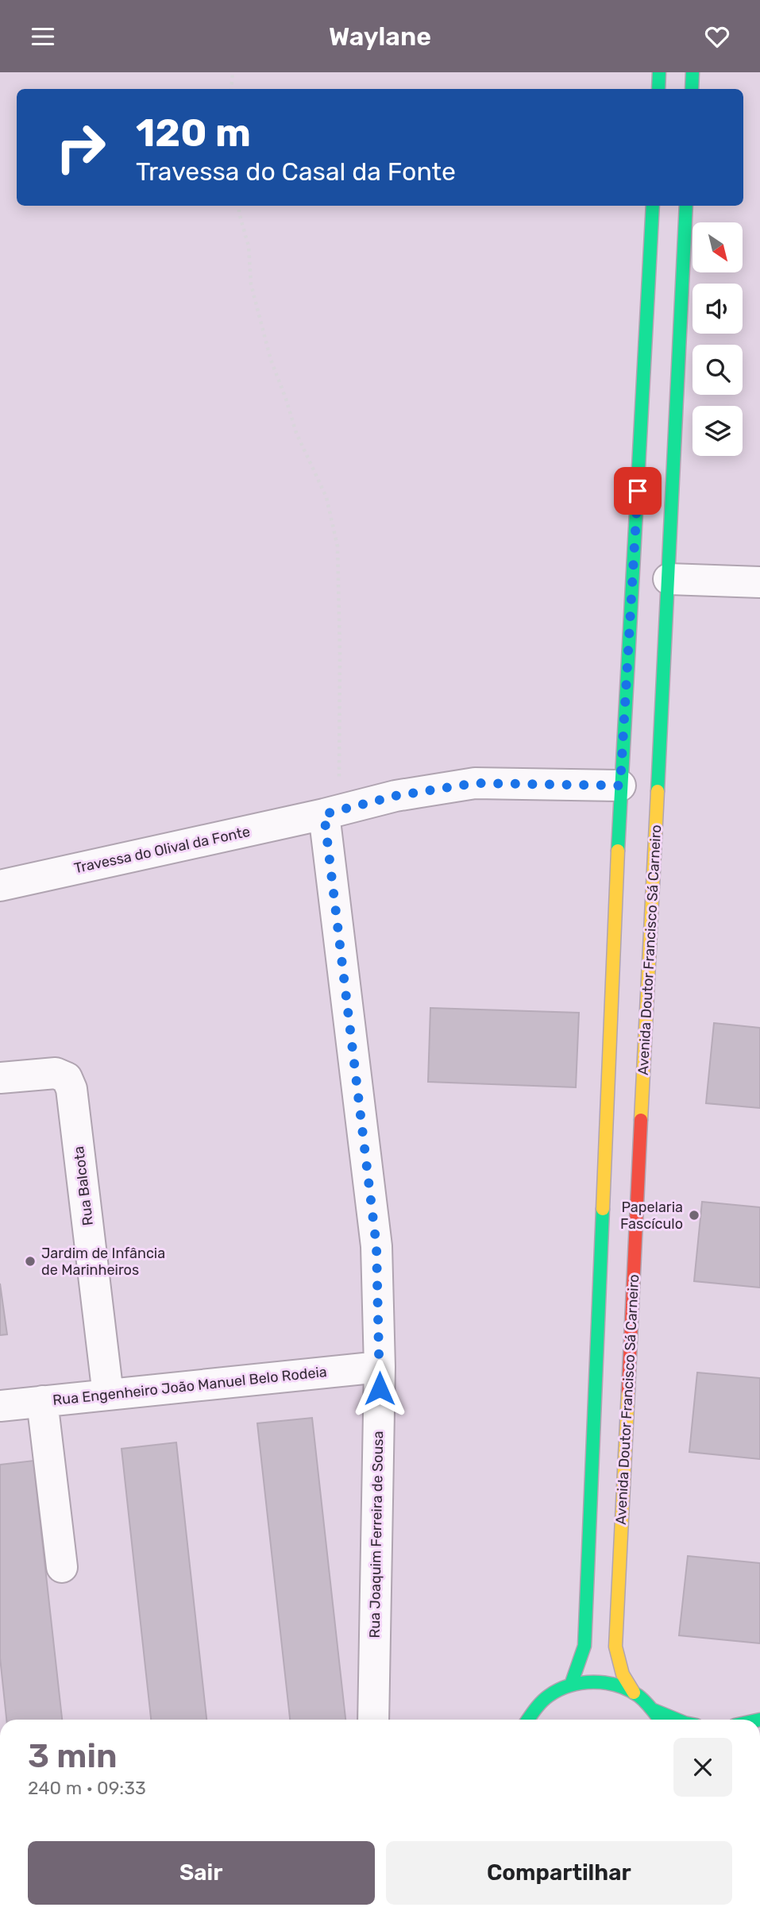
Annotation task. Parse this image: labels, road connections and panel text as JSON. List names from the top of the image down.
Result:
{
  "streets": {
    "main road": ["Avenida Doutor Francisco Sá Carneiro"],
    "street": [
      "Travessa do Olival da Fonte",
      "Rua Balcota",
      "Rua Engenheiro João Manuel Belo Rodeia",
      "Rua Joaquim Ferreira de Sousa"
    ]
  },
  "crossings": [
    ["Travessa do Olival da Fonte", "Rua Joaquim Ferreira de Sousa"],
    ["Rua Balcota", "Rua Engenheiro João Manuel Belo Rodeia"],
    ["Rua Engenheiro João Manuel Belo Rodeia", "Rua Joaquim Ferreira de Sousa"]
  ],
  "places": ["Papelaria Fascículo", "Jardim de Infância de Marinheiros"],
  "north": "bottom right",
  "page": {
    "header": "Waylane",
    "turn": ["120 m", "Travessa do Casal da Fonte"],
    "heading": ["3 min", "240 m · 09:33"],
    "buttons": ["Sair", "Compartilhar"]
  }
}
